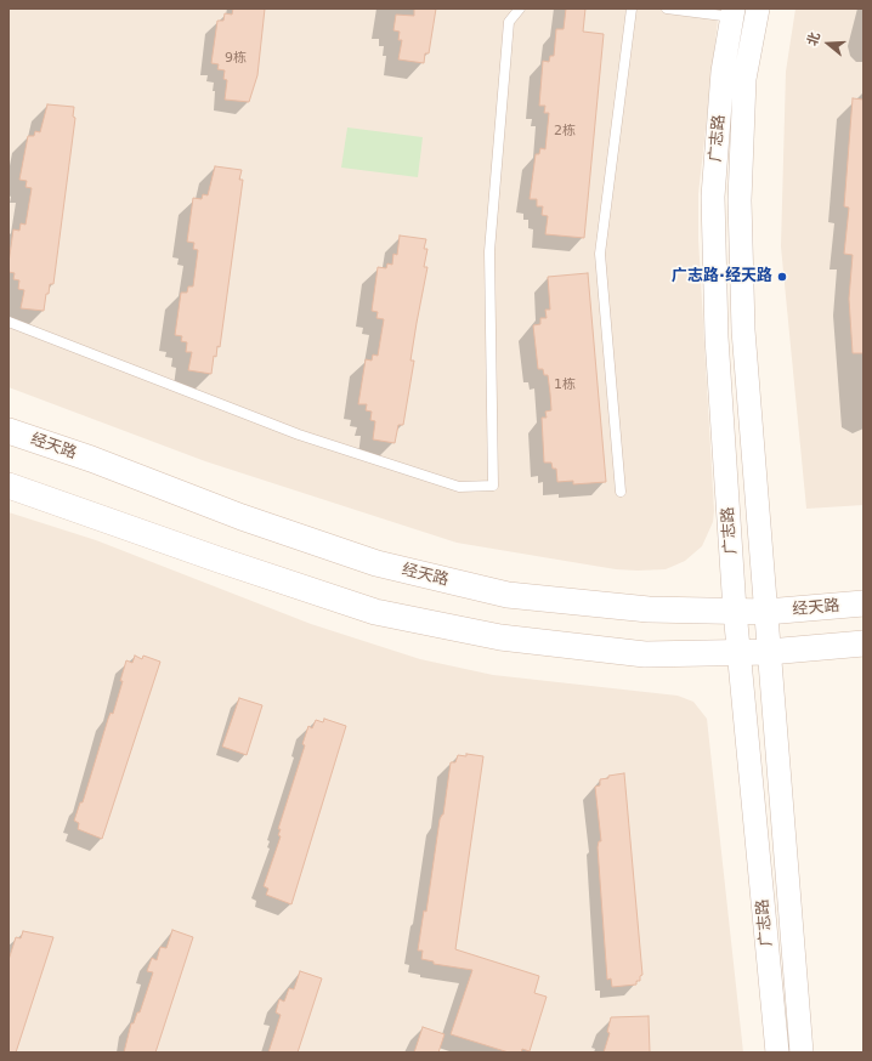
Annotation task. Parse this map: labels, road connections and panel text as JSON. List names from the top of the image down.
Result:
{
  "streets": {
    "main road": ["经天路"],
    "street": ["广志路"]
  },
  "crossings": [
    ["广志路", "经天路"]
  ],
  "places": ["广志路·经天路"],
  "house_numbers": ["9栋", "2栋", "1栋"],
  "north": "left"
}
